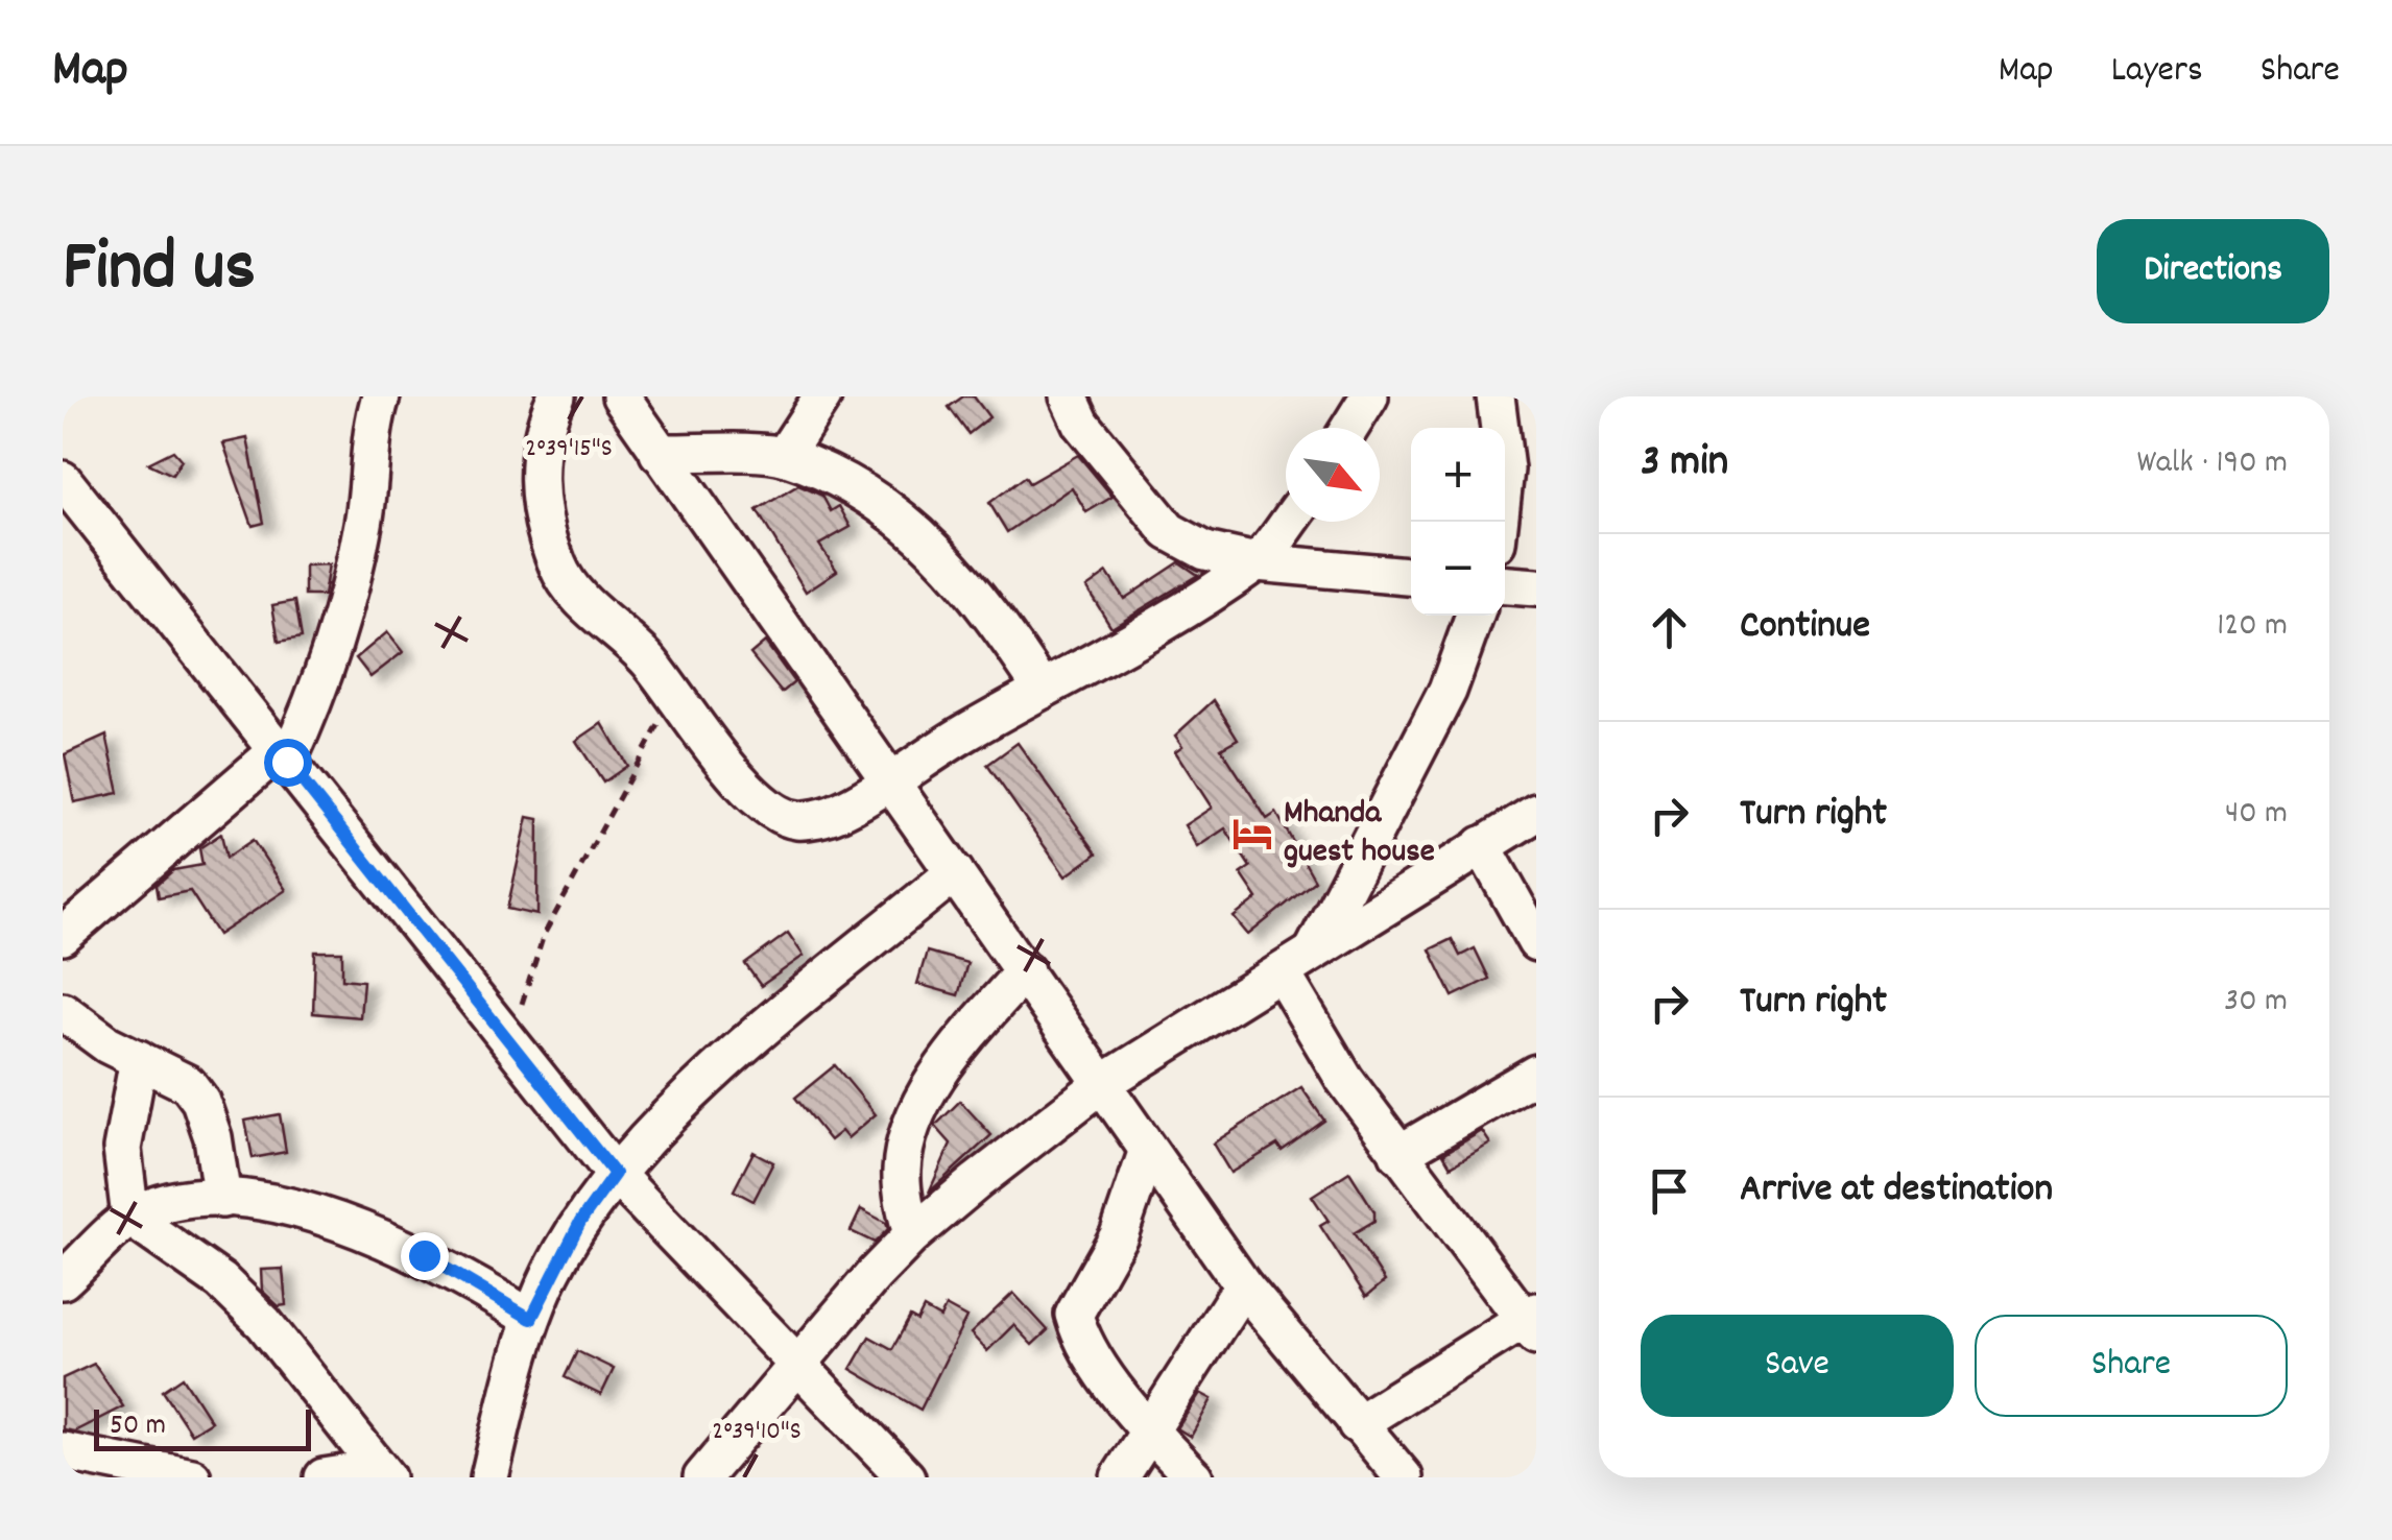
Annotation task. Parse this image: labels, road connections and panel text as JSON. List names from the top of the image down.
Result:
{
  "places": {
    "hotel": ["Mhanda guest house"]
  },
  "scale_bar": "50 m",
  "north": "bottom right",
  "page": {
    "header": "Map",
    "nav": ["Map", "Layers", "Share"],
    "title": "Find us",
    "buttons": [
      "Directions",
      ["Save", "Share"]
    ],
    "heading": ["3 min", "Walk · 190 m"],
    "map_buttons": ["+", "−"],
    "list": [
      ["Continue", "120 m"],
      ["Turn right", "40 m"],
      ["Turn right", "30 m"],
      "Arrive at destination"
    ],
    "scale": "50 m"
  },
  "coordinates": ["2°39'15\"S", "2°39'10\"S"]
}
